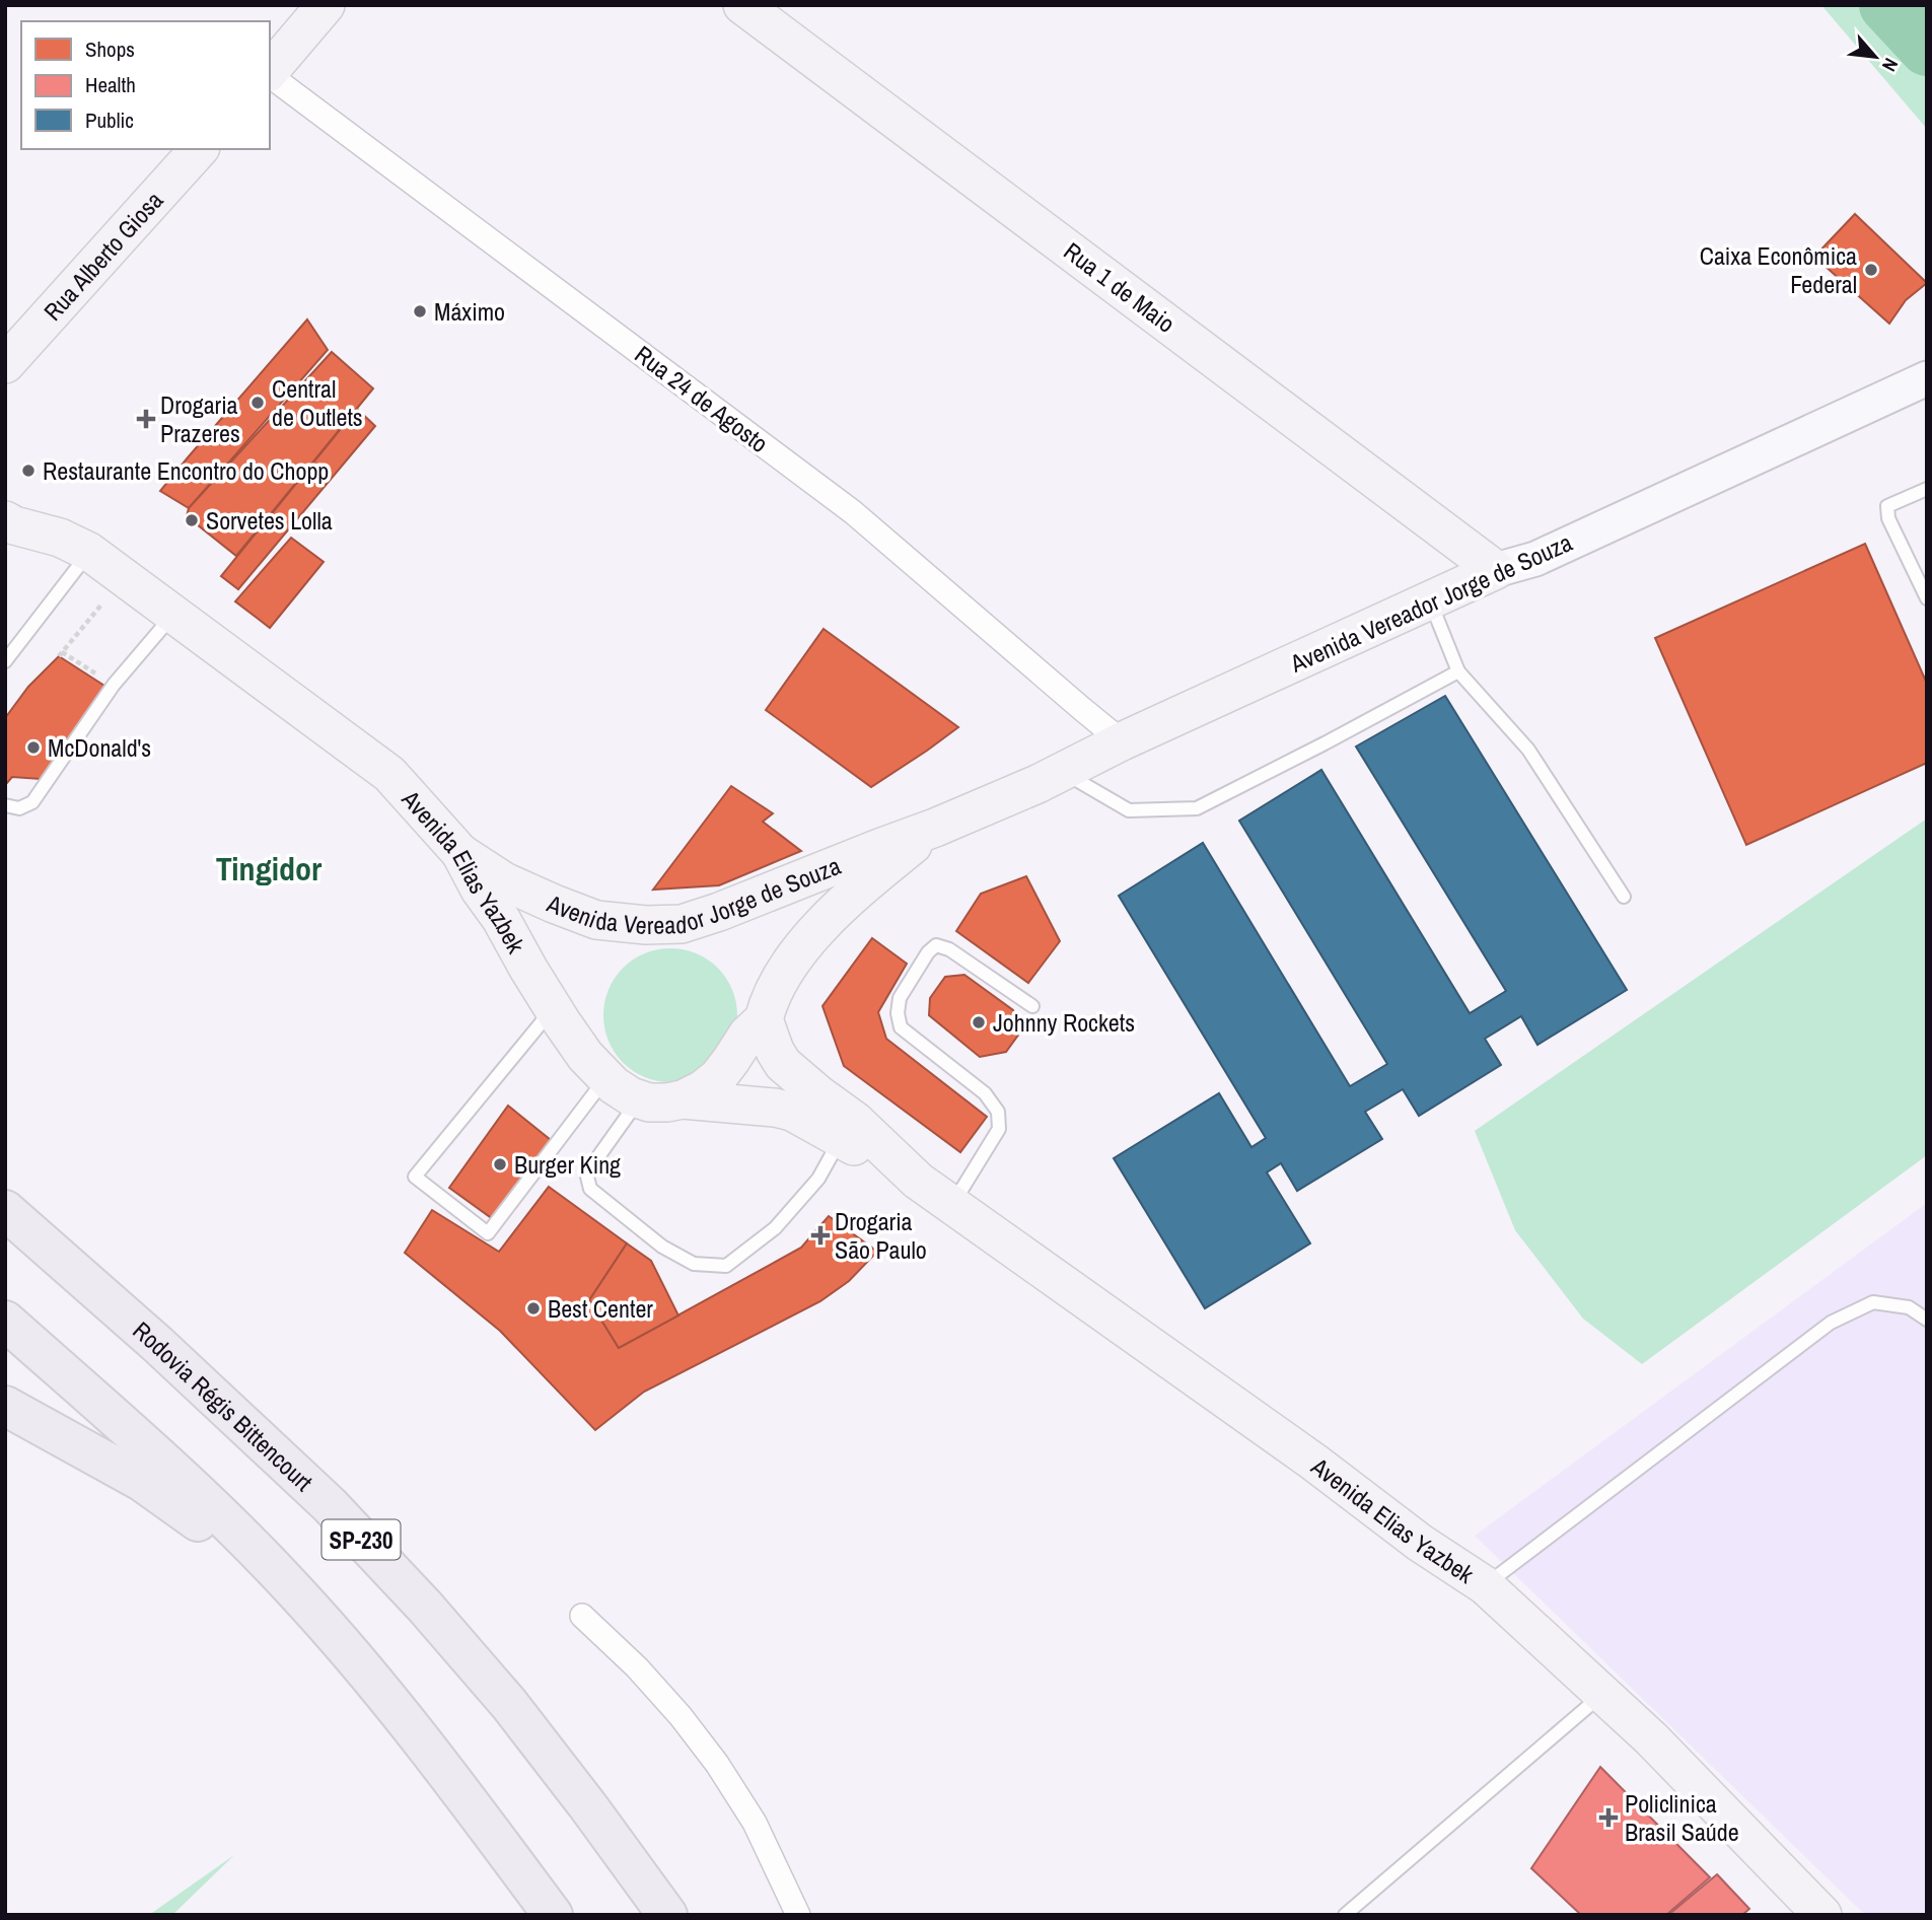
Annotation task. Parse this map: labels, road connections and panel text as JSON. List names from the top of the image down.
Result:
{
  "streets": {
    "highway": ["Rodovia Régis Bittencourt", "SP-230"],
    "main road": [
      "Rua Alberto Giosa",
      "Rua 1 de Maio",
      "Avenida Vereador Jorge de Souza",
      "Avenida Elias Yazbek"
    ],
    "street": ["Rua 24 de Agosto"]
  },
  "crossings": [
    ["Rua 1 de Maio", "Avenida Vereador Jorge de Souza"],
    ["Rua 24 de Agosto", "Avenida Vereador Jorge de Souza"],
    ["Avenida Vereador Jorge de Souza", "Avenida Elias Yazbek"]
  ],
  "districts": ["Tingidor"],
  "places": {
    "other": [
      "Caixa Econômica Federal",
      "Máximo",
      "Central de Outlets",
      "Restaurante Encontro do Chopp",
      "Sorvetes Lolla",
      "McDonald's",
      "Johnny Rockets",
      "Burger King",
      "Best Center"
    ],
    "health": ["Drogaria Prazeres", "Drogaria São Paulo", "Policlinica Brasil Saúde"]
  },
  "legend": ["Shops", "Health", "Public"],
  "north": "bottom right"
}
